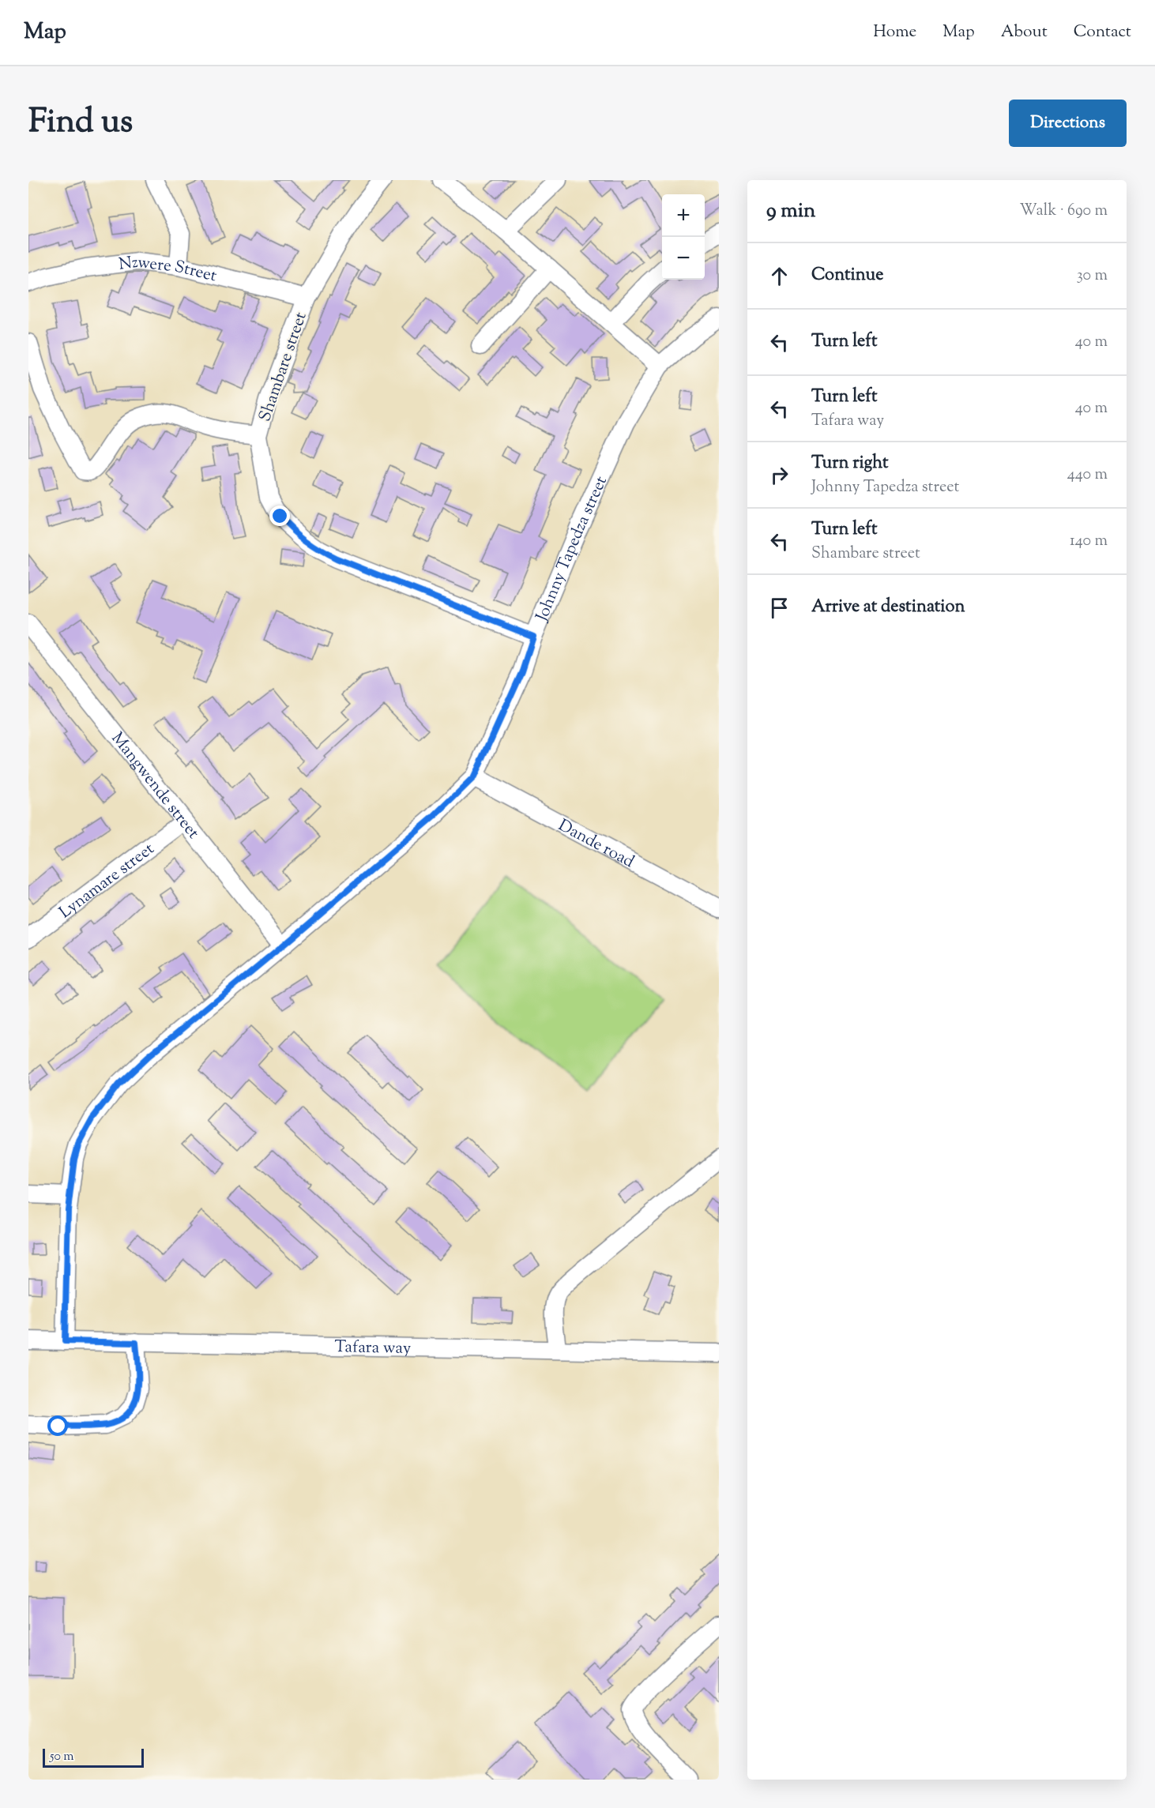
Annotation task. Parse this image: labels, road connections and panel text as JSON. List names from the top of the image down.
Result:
{
  "streets": {
    "street": [
      "Nzwere Street",
      "Shambare street",
      "Johnny Tapedza street",
      "Mangwende street",
      "Dande road",
      "Lynamare street",
      "Tafara way"
    ]
  },
  "crossings": [
    ["Nzwere Street", "Shambare street"],
    ["Shambare street", "Johnny Tapedza street"],
    ["Johnny Tapedza street", "Mangwende street"],
    ["Johnny Tapedza street", "Dande road"],
    ["Johnny Tapedza street", "Tafara way"],
    ["Mangwende street", "Lynamare street"]
  ],
  "scale_bar": "50 m",
  "page": {
    "header": "Map",
    "nav": [
      "Home",
      "Map",
      "About",
      "Contact"
    ],
    "title": "Find us",
    "buttons": "Directions",
    "heading": ["9 min", "Walk · 690 m"],
    "map_buttons": ["+", "−"],
    "list": [
      ["Continue", "30 m"],
      ["Turn left", "40 m"],
      ["Turn left", "Tafara way", "40 m"],
      ["Turn right", "Johnny Tapedza street", "440 m"],
      ["Turn left", "Shambare street", "140 m"],
      "Arrive at destination"
    ],
    "scale": "50 m"
  }
}
